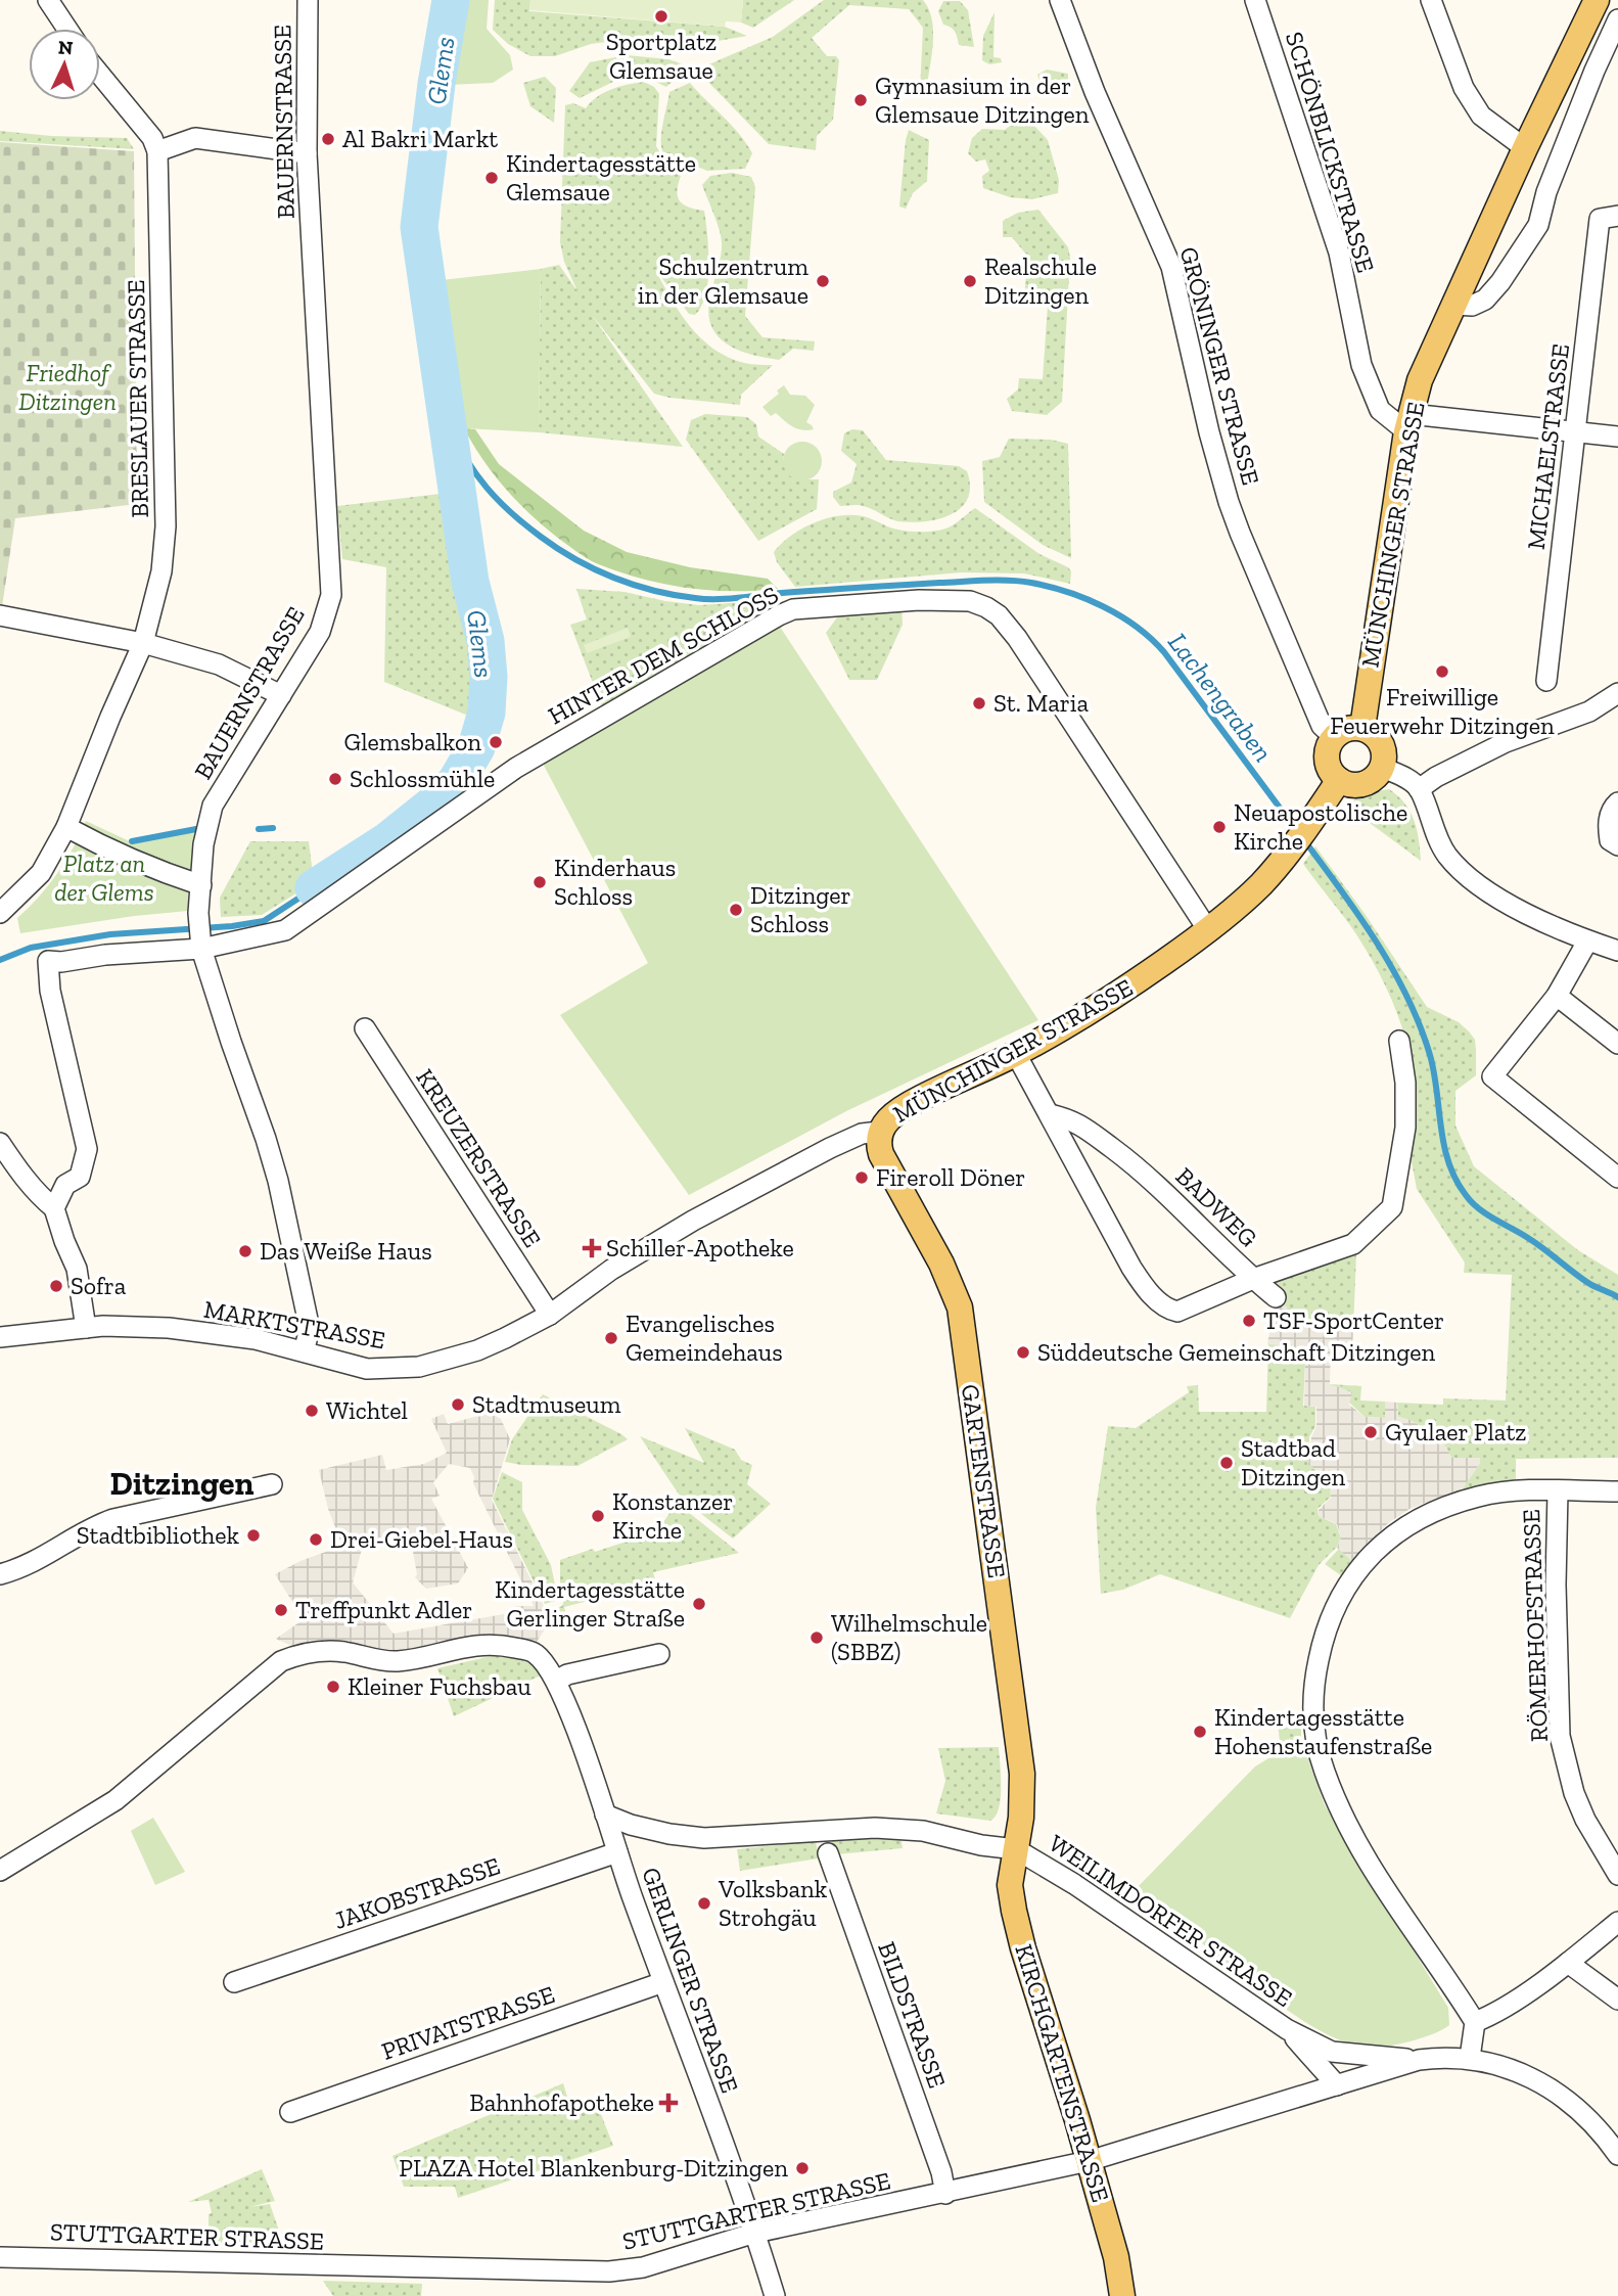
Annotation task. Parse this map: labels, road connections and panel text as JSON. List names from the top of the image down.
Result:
{
  "streets": {
    "main road": ["MÜNCHINGER STRASSE", "GARTENSTRASSE", "KIRCHGARTENSTRASSE"],
    "street": [
      "BAUERNSTRASSE",
      "SCHÖNBLICKSTRASSE",
      "GRÖNINGER STRASSE",
      "BRESLAUER STRASSE",
      "MICHAELSTRASSE",
      "HINTER DEM SCHLOSS",
      "KREUZERSTRASSE",
      "BADWEG",
      "MARKTSTRASSE",
      "RÖMERHOFSTRASSE",
      "JAKOBSTRASSE",
      "WEILIMDORFER STRASSE",
      "GERLINGER STRASSE",
      "BILDSTRASSE",
      "PRIVATSTRASSE",
      "STUTTGARTER STRASSE"
    ]
  },
  "crossings": [
    ["BAUERNSTRASSE", "HINTER DEM SCHLOSS"],
    ["BAUERNSTRASSE", "MARKTSTRASSE"],
    ["SCHÖNBLICKSTRASSE", "MÜNCHINGER STRASSE"],
    ["GRÖNINGER STRASSE", "MÜNCHINGER STRASSE"],
    ["MÜNCHINGER STRASSE", "HINTER DEM SCHLOSS"],
    ["MÜNCHINGER STRASSE", "KREUZERSTRASSE"],
    ["MÜNCHINGER STRASSE", "MARKTSTRASSE"],
    ["MÜNCHINGER STRASSE", "GARTENSTRASSE"],
    ["GARTENSTRASSE", "WEILIMDORFER STRASSE"],
    ["GARTENSTRASSE", "KIRCHGARTENSTRASSE"],
    ["JAKOBSTRASSE", "GERLINGER STRASSE"],
    ["WEILIMDORFER STRASSE", "GERLINGER STRASSE"],
    ["WEILIMDORFER STRASSE", "KIRCHGARTENSTRASSE"],
    ["WEILIMDORFER STRASSE", "STUTTGARTER STRASSE"],
    ["GERLINGER STRASSE", "PRIVATSTRASSE"],
    ["GERLINGER STRASSE", "STUTTGARTER STRASSE"],
    ["BILDSTRASSE", "STUTTGARTER STRASSE"],
    ["KIRCHGARTENSTRASSE", "STUTTGARTER STRASSE"]
  ],
  "districts": ["Ditzingen"],
  "water": ["Glems", "Lachengraben"],
  "parks": ["Friedhof Ditzingen", "Platz an der Glems"],
  "places": {
    "other": [
      "Sportplatz Glemsaue",
      "Gymnasium in der Glemsaue Ditzingen",
      "Al Bakri Markt",
      "Kindertagesstätte Glemsaue",
      "Schulzentrum in der Glemsaue",
      "Realschule Ditzingen",
      "Freiwillige Feuerwehr Ditzingen",
      "St. Maria",
      "Glemsbalkon",
      "Schlossmühle",
      "Neuapostolische Kirche",
      "Kinderhaus Schloss",
      "Ditzinger Schloss",
      "Fireroll Döner",
      "Das Weiße Haus",
      "Sofra",
      "TSF-SportCenter",
      "Evangelisches Gemeindehaus",
      "Süddeutsche Gemeinschaft Ditzingen",
      "Stadtmuseum",
      "Wichtel",
      "Gyulaer Platz",
      "Stadtbad Ditzingen",
      "Konstanzer Kirche",
      "Stadtbibliothek",
      "Drei-Giebel-Haus",
      "Kindertagesstätte Gerlinger Straße",
      "Treffpunkt Adler",
      "Wilhelmschule (SBBZ)",
      "Kleiner Fuchsbau",
      "Kindertagesstätte Hohenstaufenstraße",
      "Volksbank Strohgäu",
      "PLAZA Hotel Blankenburg-Ditzingen"
    ],
    "health": ["Schiller-Apotheke", "Bahnhofapotheke"]
  },
  "north": "top"
}
